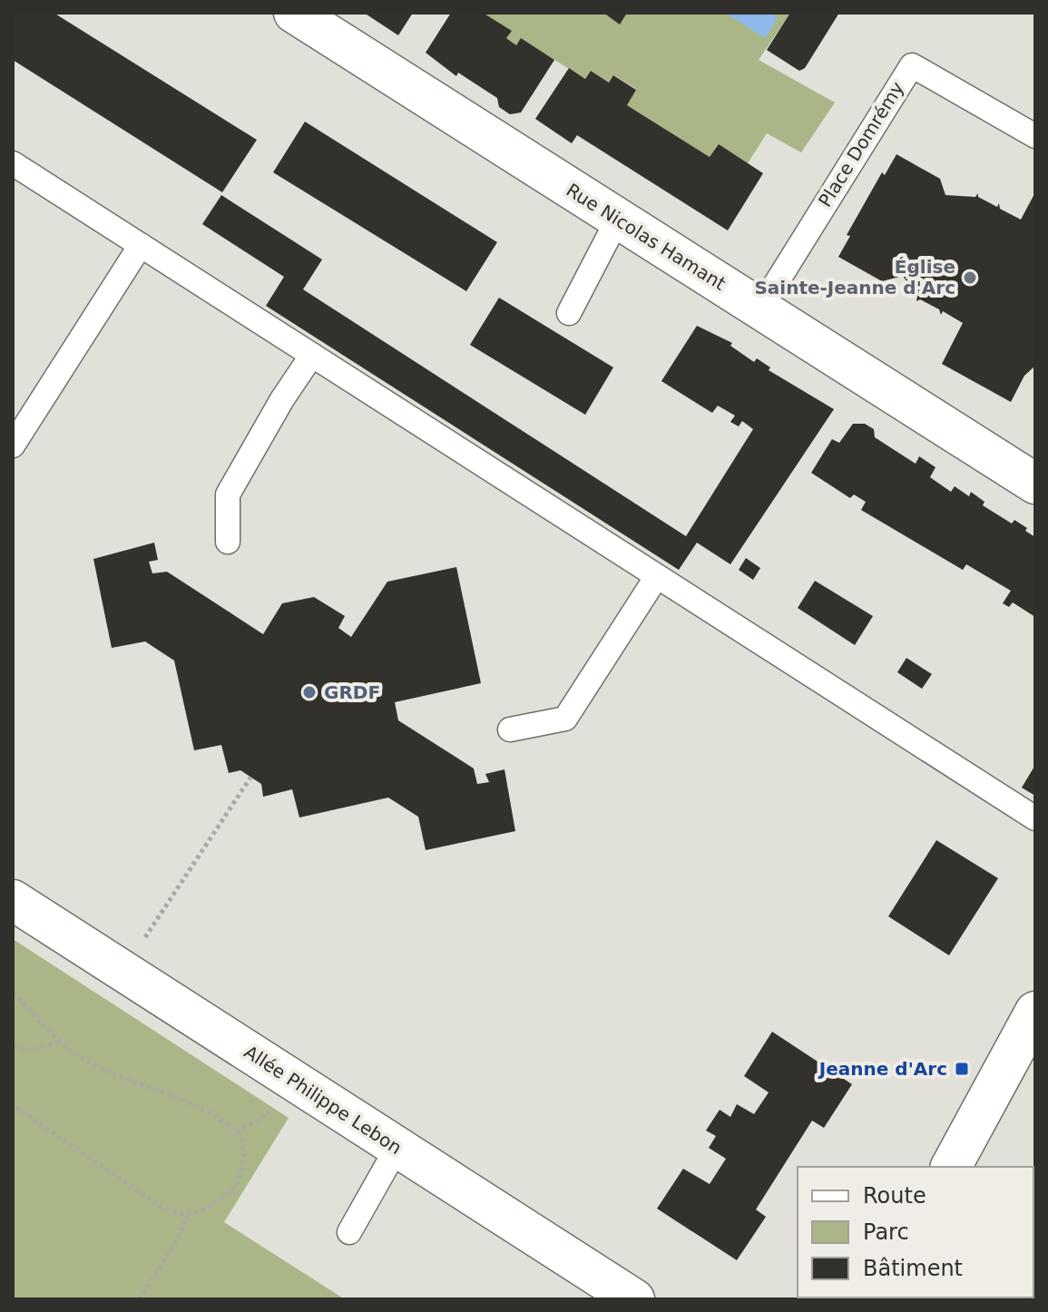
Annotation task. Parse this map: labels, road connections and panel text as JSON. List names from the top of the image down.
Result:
{
  "streets": {
    "street": ["Rue Nicolas Hamant", "Allée Philippe Lebon"],
    "lane": ["Place Domrémy"]
  },
  "crossings": [
    ["Place Domrémy", "Rue Nicolas Hamant"]
  ],
  "places": {
    "other": ["Église Sainte-Jeanne d'Arc", "GRDF"],
    "transit": ["Jeanne d'Arc"]
  },
  "legend": ["Route", "Parc", "Bâtiment"]
}
